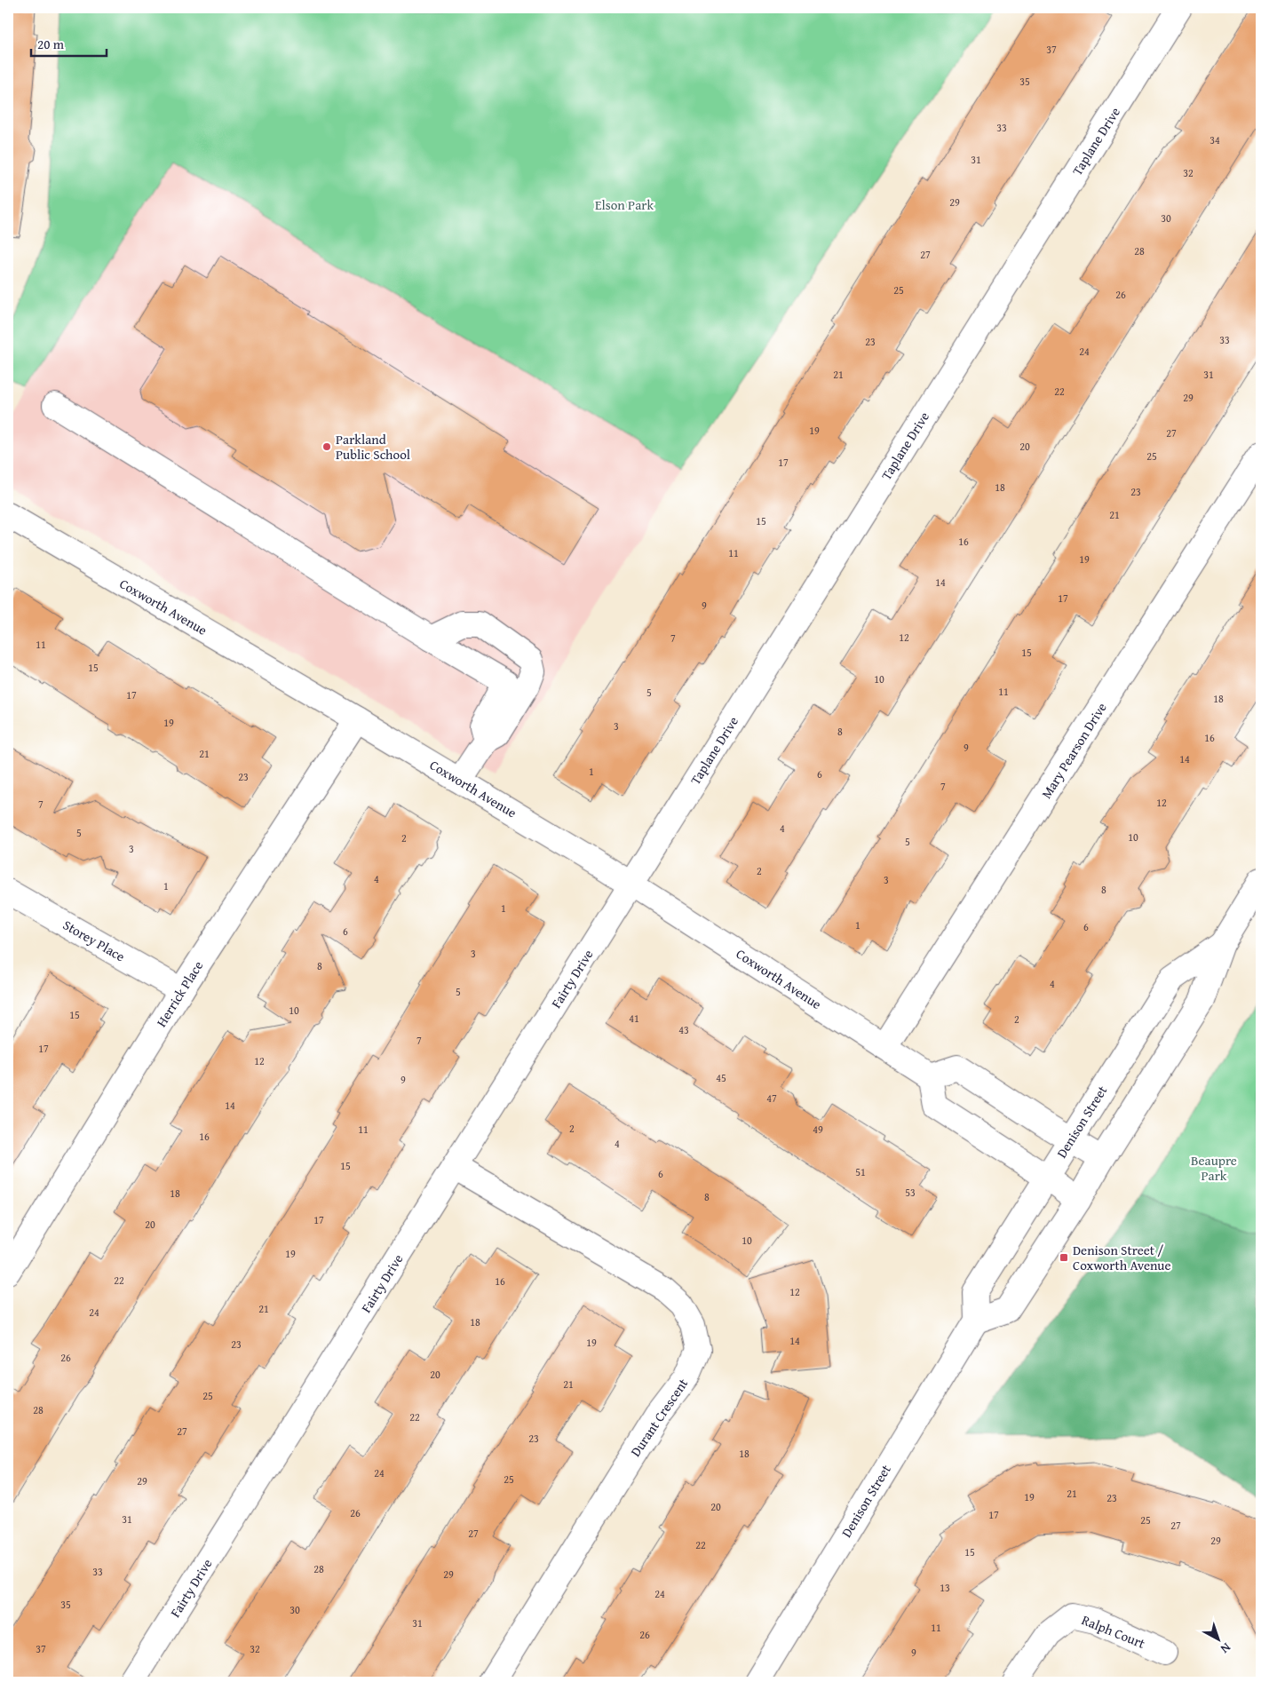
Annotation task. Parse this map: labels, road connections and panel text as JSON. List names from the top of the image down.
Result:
{
  "streets": {
    "street": [
      "Taplane Drive",
      "Coxworth Avenue",
      "Mary Pearson Drive",
      "Storey Place",
      "Fairty Drive",
      "Herrick Place",
      "Denison Street",
      "Durant Crescent",
      "Ralph Court"
    ]
  },
  "crossings": [
    ["Taplane Drive", "Coxworth Avenue"],
    ["Taplane Drive", "Fairty Drive"],
    ["Coxworth Avenue", "Mary Pearson Drive"],
    ["Coxworth Avenue", "Fairty Drive"],
    ["Coxworth Avenue", "Herrick Place"],
    ["Storey Place", "Herrick Place"],
    ["Fairty Drive", "Durant Crescent"]
  ],
  "parks": ["Elson Park", "Beaupre Park"],
  "places": {
    "other": ["Parkland Public School"],
    "transit": ["Denison Street / Coxworth Avenue"]
  },
  "house_numbers": [
    "37",
    "35",
    "33",
    "34",
    "31",
    "32",
    "29",
    "30",
    "28",
    "27",
    "25",
    "26",
    "33",
    "23",
    "24",
    "21",
    "31",
    "22",
    "29",
    "19",
    "27",
    "20",
    "25",
    "17",
    "18",
    "23",
    "21",
    "15",
    "16",
    "11",
    "19",
    "14",
    "17",
    "9",
    "12",
    "7",
    "11",
    "15",
    "15",
    "10",
    "11",
    "5",
    "17",
    "18",
    "19",
    "3",
    "8",
    "16",
    "9",
    "21",
    "14",
    "1",
    "6",
    "23",
    "7",
    "12",
    "7",
    "4",
    "5",
    "10",
    "2",
    "5",
    "3",
    "2",
    "4",
    "3",
    "1",
    "8",
    "1",
    "1",
    "6",
    "6",
    "3",
    "8",
    "4",
    "5",
    "10",
    "15",
    "41",
    "2",
    "43",
    "7",
    "17",
    "12",
    "45",
    "9",
    "47",
    "14",
    "2",
    "11",
    "49",
    "16",
    "4",
    "15",
    "51",
    "6",
    "53",
    "18",
    "8",
    "17",
    "20",
    "10",
    "19",
    "22",
    "16",
    "12",
    "21",
    "24",
    "18",
    "14",
    "19",
    "23",
    "26",
    "20",
    "21",
    "25",
    "28",
    "22",
    "27",
    "23",
    "18",
    "24",
    "25",
    "29",
    "21",
    "19",
    "23",
    "20",
    "26",
    "17",
    "31",
    "25",
    "27",
    "27",
    "29",
    "22",
    "15",
    "28",
    "33",
    "29",
    "13",
    "24",
    "35",
    "30",
    "31",
    "11",
    "26",
    "37",
    "32",
    "9"
  ],
  "scale_bar": "20 m",
  "north": "bottom right"
}
